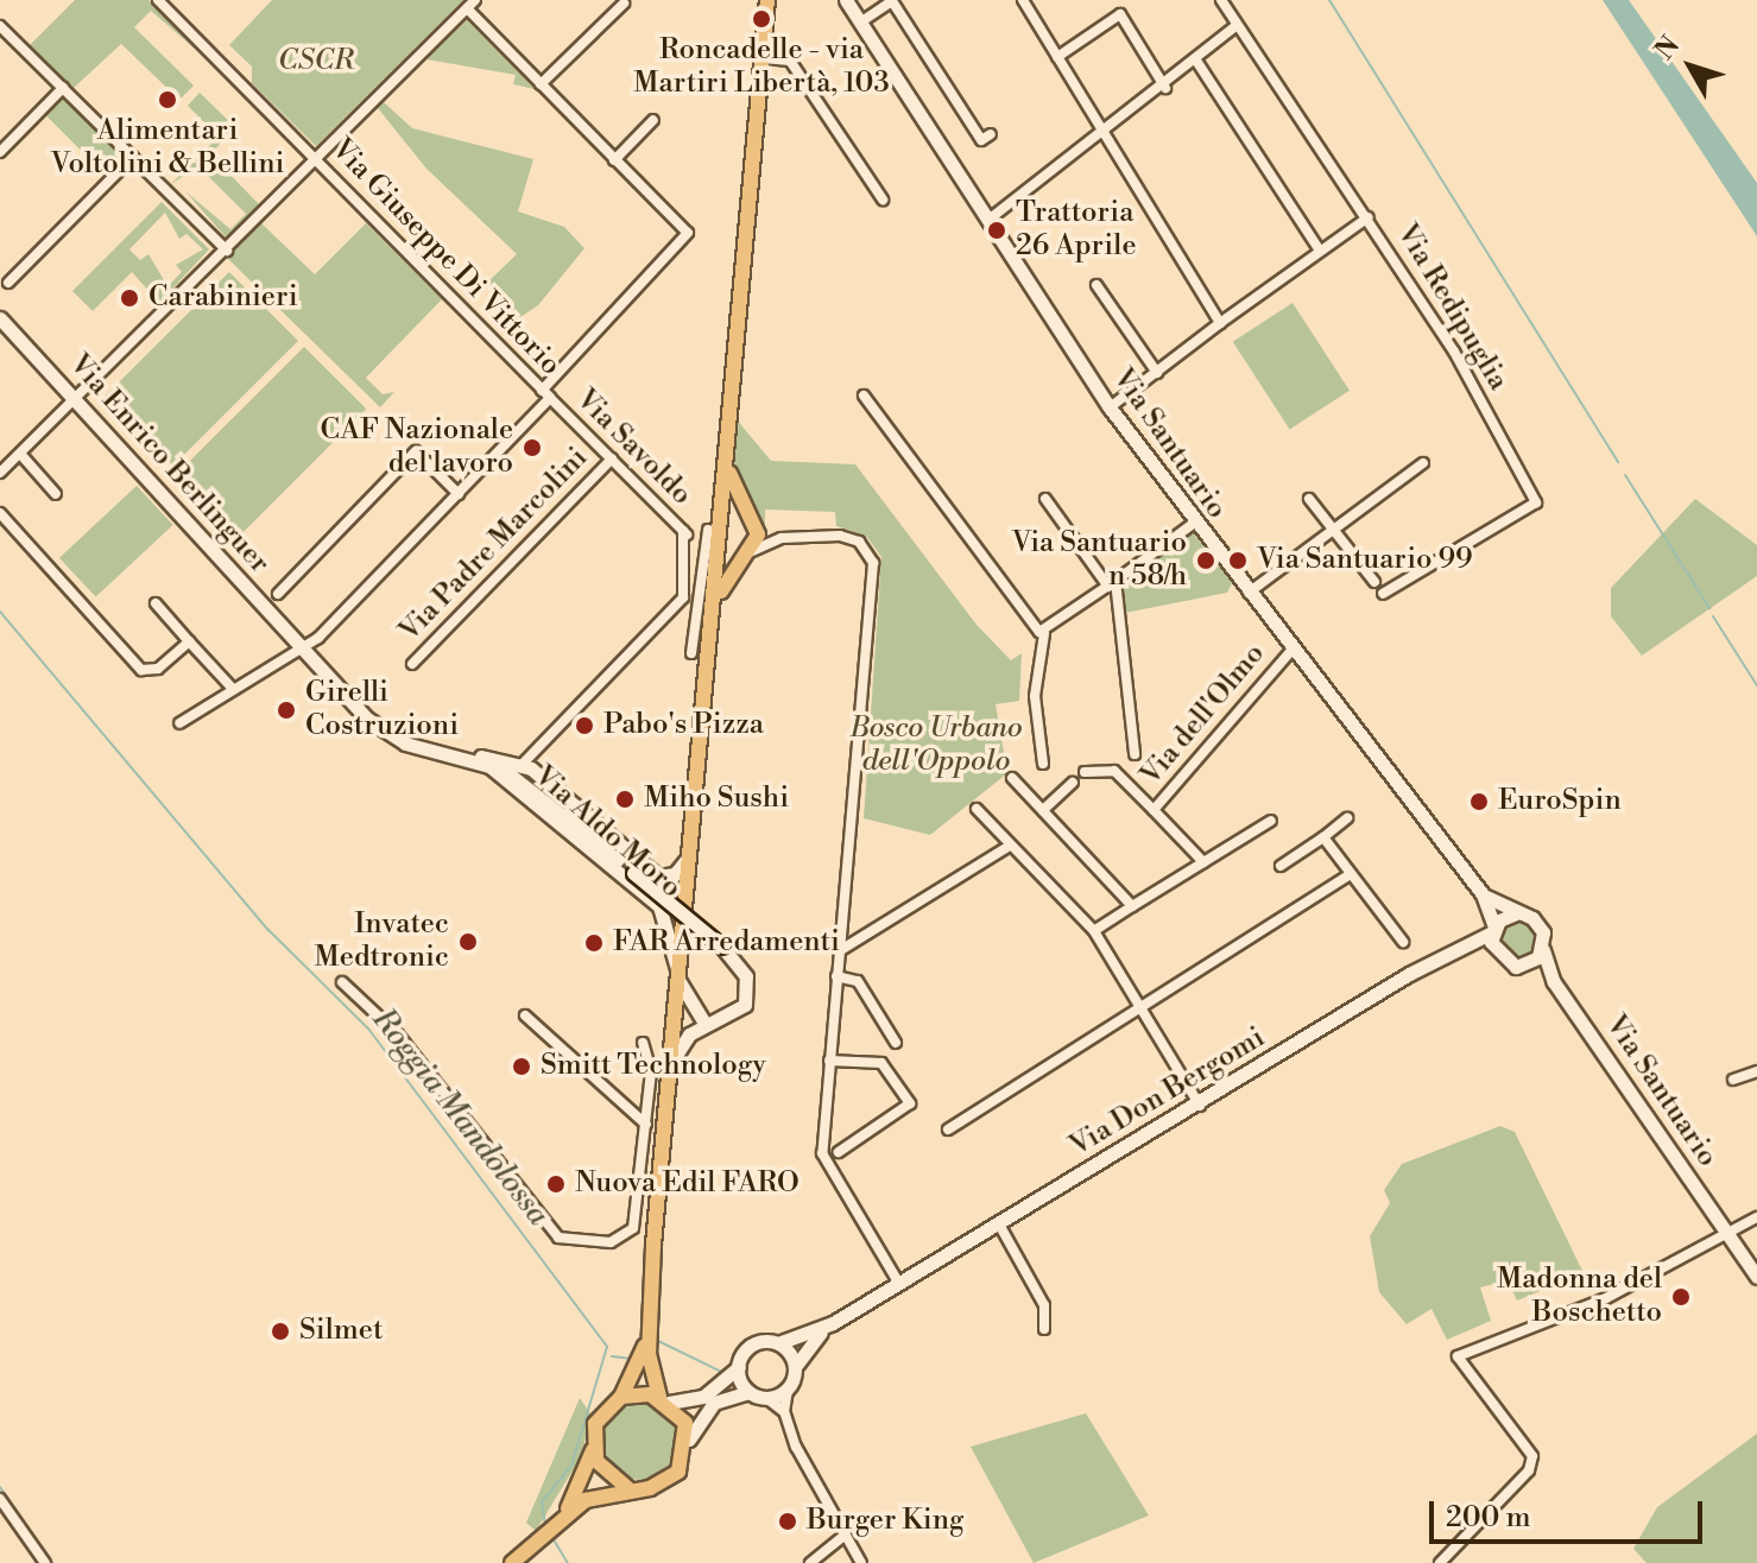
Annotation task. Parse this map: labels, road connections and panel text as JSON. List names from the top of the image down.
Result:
{
  "streets": {
    "street": [
      "Via Giuseppe Di Vittorio",
      "Via Redipuglia",
      "Via Santuario",
      "Via Savoldo",
      "Via Enrico Berlinguer",
      "Via Padre Marcolini",
      "Via dell'Olmo",
      "Via Aldo Moro",
      "Via Don Bergomi"
    ]
  },
  "crossings": [
    ["Via Giuseppe Di Vittorio", "Via Savoldo"],
    ["Via Giuseppe Di Vittorio", "Via Enrico Berlinguer"],
    ["Via Giuseppe Di Vittorio", "Via Aldo Moro"],
    ["Via Santuario", "Via dell'Olmo"],
    ["Via Santuario", "Via Don Bergomi"],
    ["Via Savoldo", "Via Padre Marcolini"],
    ["Via Enrico Berlinguer", "Via Aldo Moro"]
  ],
  "water": ["Roggia Mandolossa"],
  "parks": ["CSCR", "Bosco Urbano dell'Oppolo"],
  "places": [
    "Roncadelle - via Martiri Libertà, 103",
    "Alimentari Voltolini & Bellini",
    "Trattoria 26 Aprile",
    "Carabinieri",
    "CAF Nazionale del lavoro",
    "Via Santuario n 58/h",
    "Via Santuario 99",
    "Girelli Costruzioni",
    "Pabo's Pizza",
    "Miho Sushi",
    "EuroSpin",
    "Invatec Medtronic",
    "FAR Arredamenti",
    "Smitt Technology",
    "Nuova Edil FARO",
    "Madonna del Boschetto",
    "Silmet",
    "Burger King"
  ],
  "scale_bar": "200 m",
  "north": "top left"
}
